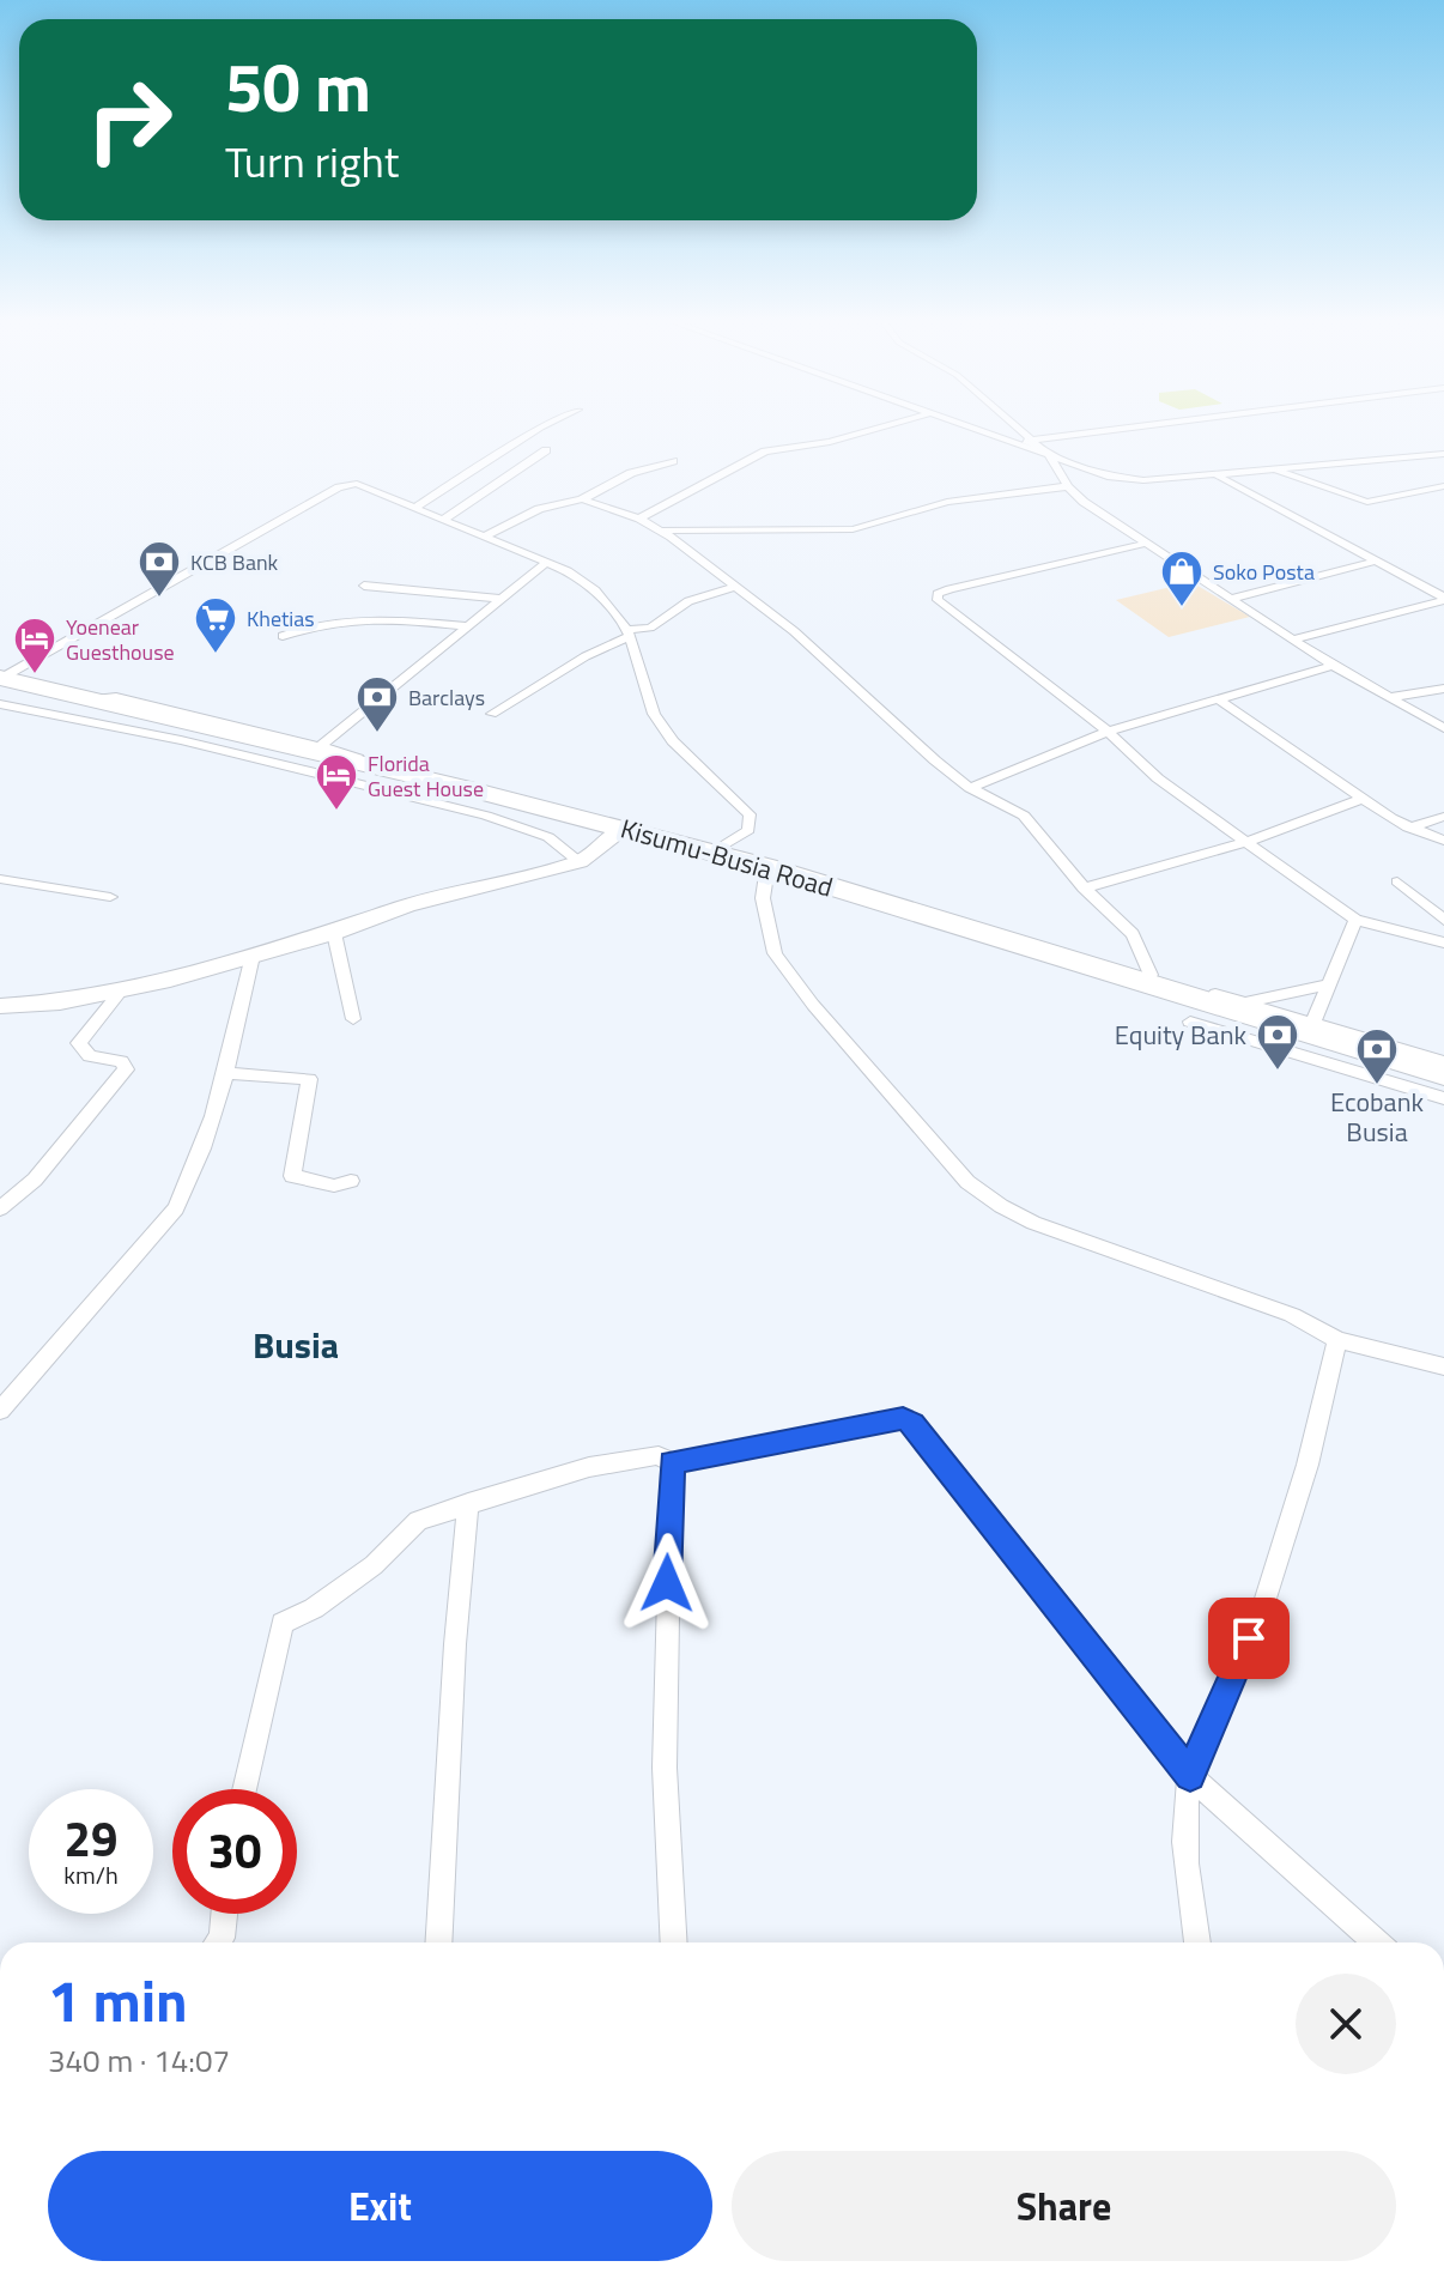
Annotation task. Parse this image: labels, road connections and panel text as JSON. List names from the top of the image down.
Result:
{
  "streets": {
    "highway": ["Kisumu-Busia Road"]
  },
  "districts": ["Busia"],
  "places": {
    "bank": [
      "KCB Bank",
      "Barclays",
      "Equity Bank",
      "Ecobank Busia"
    ],
    "shop": ["Soko Posta"],
    "supermarket": ["Khetias"],
    "hotel": ["Yoenear Guesthouse", "Florida Guest House"]
  },
  "page": {
    "turn": ["50 m", "Turn right"],
    "speed": "29 km/h",
    "limit": "30",
    "heading": ["1 min", "340 m · 14:07"],
    "buttons": ["Exit", "Share"]
  }
}
